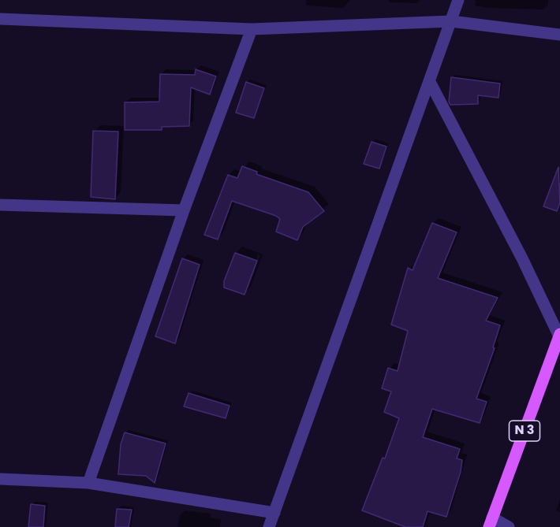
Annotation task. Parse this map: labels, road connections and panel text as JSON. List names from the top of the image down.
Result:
{
  "streets": {
    "main road": ["N 3"]
  }
}
